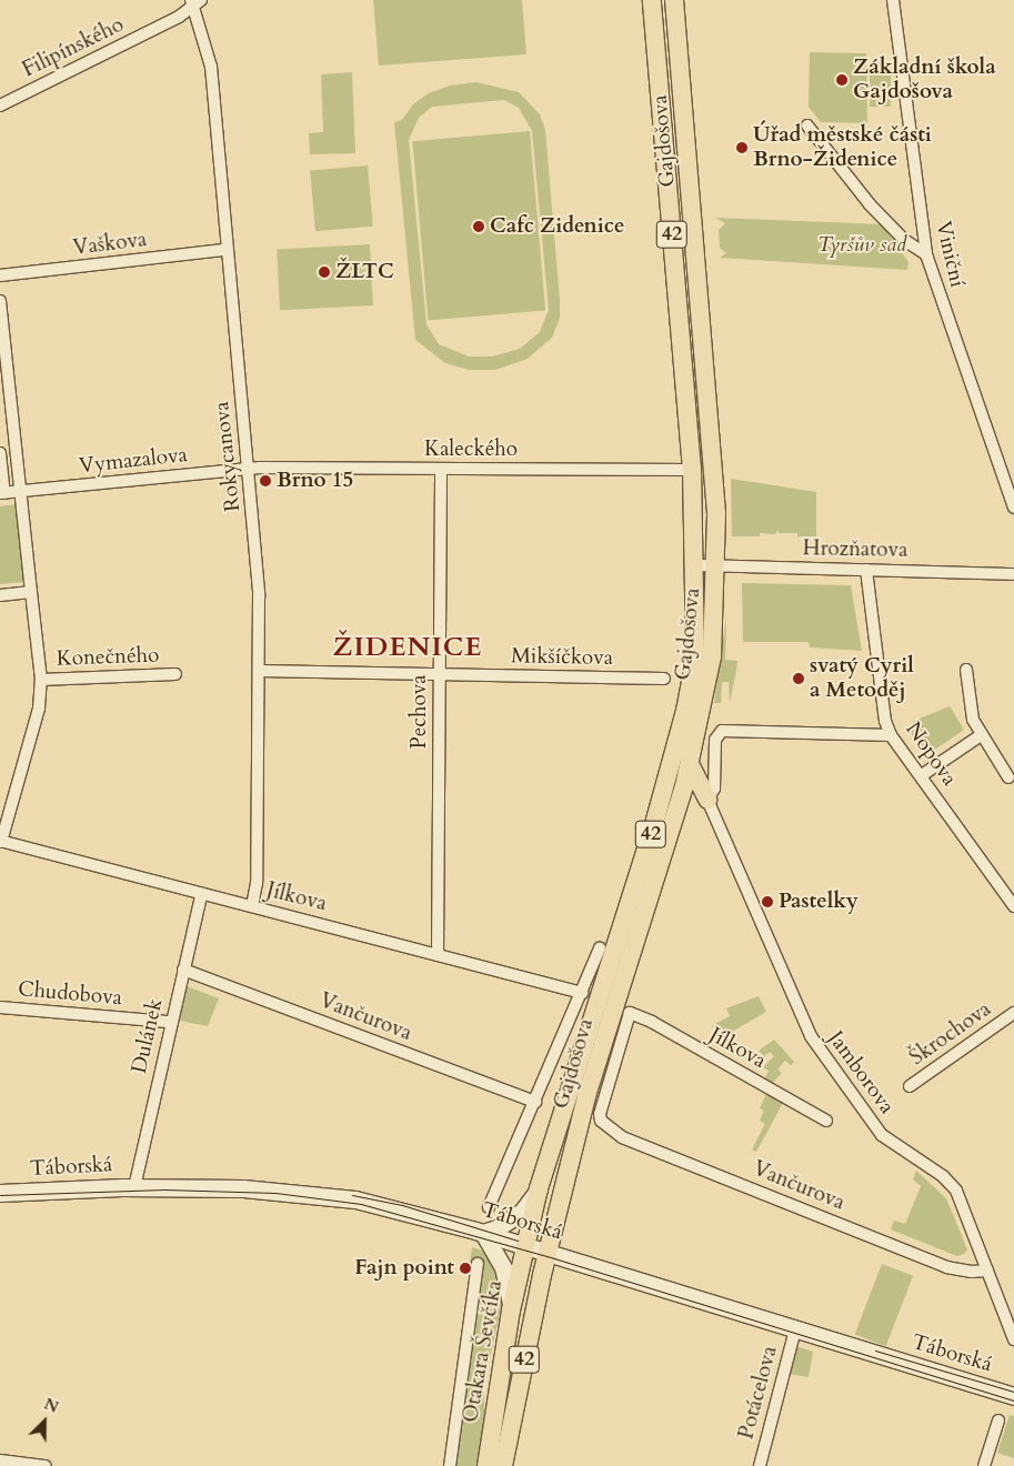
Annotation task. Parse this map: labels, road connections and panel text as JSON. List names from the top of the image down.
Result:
{
  "streets": {
    "main road": ["Gajdošova", "42", "Otakara Ševčíka"],
    "street": [
      "Filipínského",
      "Vaškova",
      "Viniční",
      "Kaleckého",
      "Rokycanova",
      "Vymazalova",
      "Hrozňatova",
      "Konečného",
      "Mikšíčkova",
      "Pechova",
      "Nopova",
      "Jílkova",
      "Chudobova",
      "Vančurova",
      "Škrochova",
      "Dulánek",
      "Jamborova",
      "Táborská",
      "Potácelova"
    ]
  },
  "crossings": [
    ["Filipínského", "Rokycanova"],
    ["Gajdošova", "Kaleckého"],
    ["Gajdošova", "Hrozňatova"],
    ["Gajdošova", "Jílkova"],
    ["Gajdošova", "Vančurova"],
    ["Gajdošova", "Táborská"],
    ["Gajdošova", "Otakara Ševčíka"],
    ["Vaškova", "Rokycanova"],
    ["Kaleckého", "Rokycanova"],
    ["Kaleckého", "Vymazalova"],
    ["Kaleckého", "Pechova"],
    ["Rokycanova", "Vymazalova"],
    ["Rokycanova", "Mikšíčkova"],
    ["Rokycanova", "Jílkova"],
    ["Hrozňatova", "Nopova"],
    ["Mikšíčkova", "Pechova"],
    ["Pechova", "Jílkova"],
    ["Jílkova", "Dulánek"],
    ["Chudobova", "Dulánek"],
    ["Vančurova", "Dulánek"],
    ["Vančurova", "Jamborova"],
    ["Dulánek", "Táborská"],
    ["Táborská", "Otakara Ševčíka"],
    ["Táborská", "Potácelova"]
  ],
  "districts": ["ŽIDENICE"],
  "parks": ["Tyršův sad"],
  "places": [
    "Základní škola Gajdošova",
    "Úřad městské části Brno-Židenice",
    "Cafc Zidenice",
    "ŽLTC",
    "Brno 15",
    "svatý Cyril a Metoděj",
    "Pastelky",
    "Fajn point"
  ],
  "north": "top right"
}
